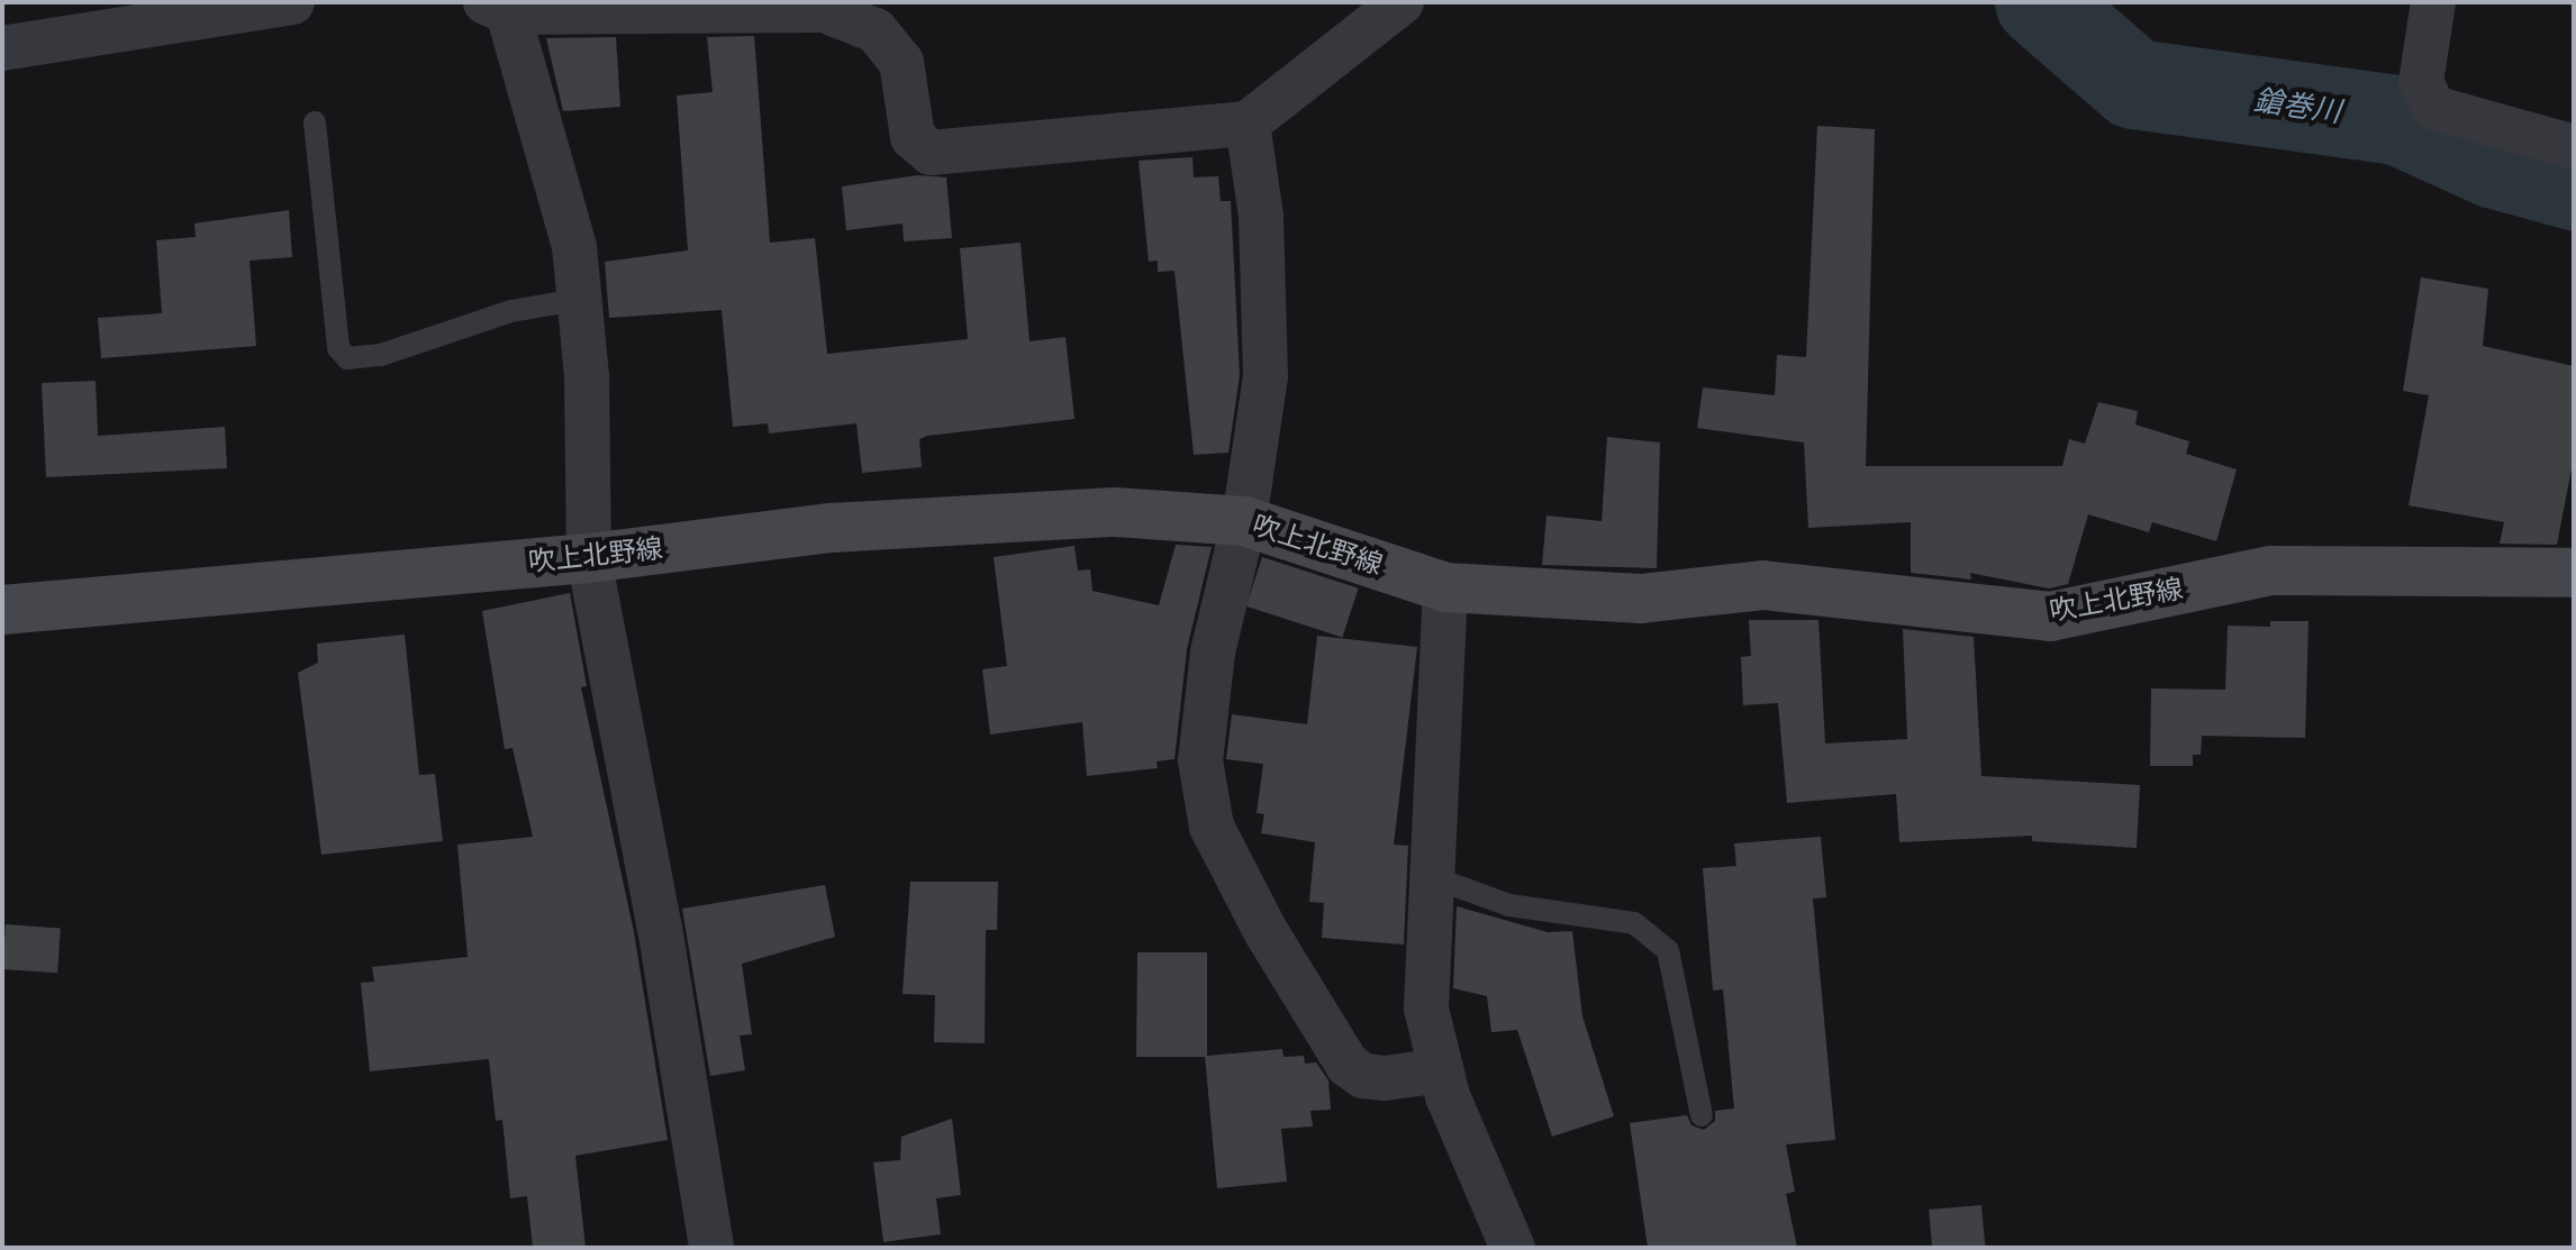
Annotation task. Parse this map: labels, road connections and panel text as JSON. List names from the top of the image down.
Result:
{
  "streets": {
    "main road": ["吹上北野線"]
  },
  "water": ["鎗巻川"]
}
